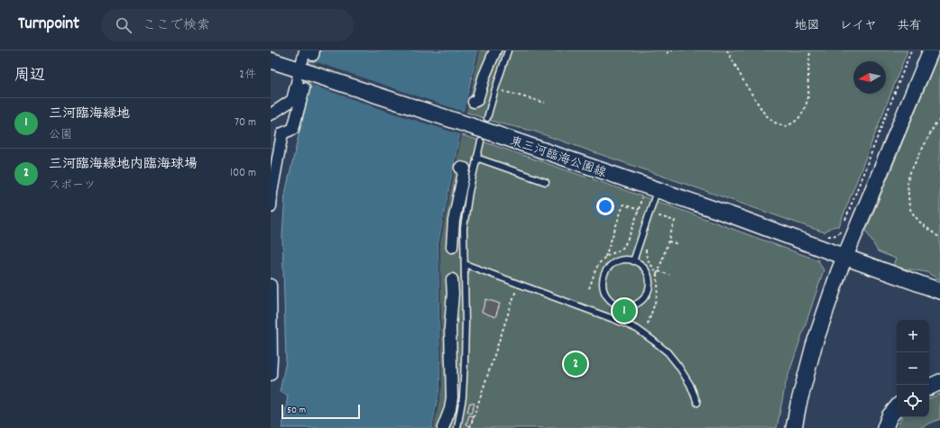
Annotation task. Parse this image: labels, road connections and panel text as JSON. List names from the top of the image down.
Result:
{
  "streets": {
    "main road": ["東三河臨海公園線"]
  },
  "scale_bar": "50 m",
  "north": "left",
  "page": {
    "header": "Turnpoint",
    "search": "ここで検索",
    "nav": ["地図", "レイヤ", "共有"],
    "heading": ["周辺", "2件"],
    "list": [
      {
        "mark": "1",
        "name": "三河臨海緑地",
        "note": "公園",
        "value": "70 m"
      },
      {
        "mark": "2",
        "name": "三河臨海緑地内臨海球場",
        "note": "スポーツ",
        "value": "100 m"
      }
    ],
    "pins": ["1", "2"],
    "map_buttons": ["+", "−"],
    "scale": "50 m"
  }
}
